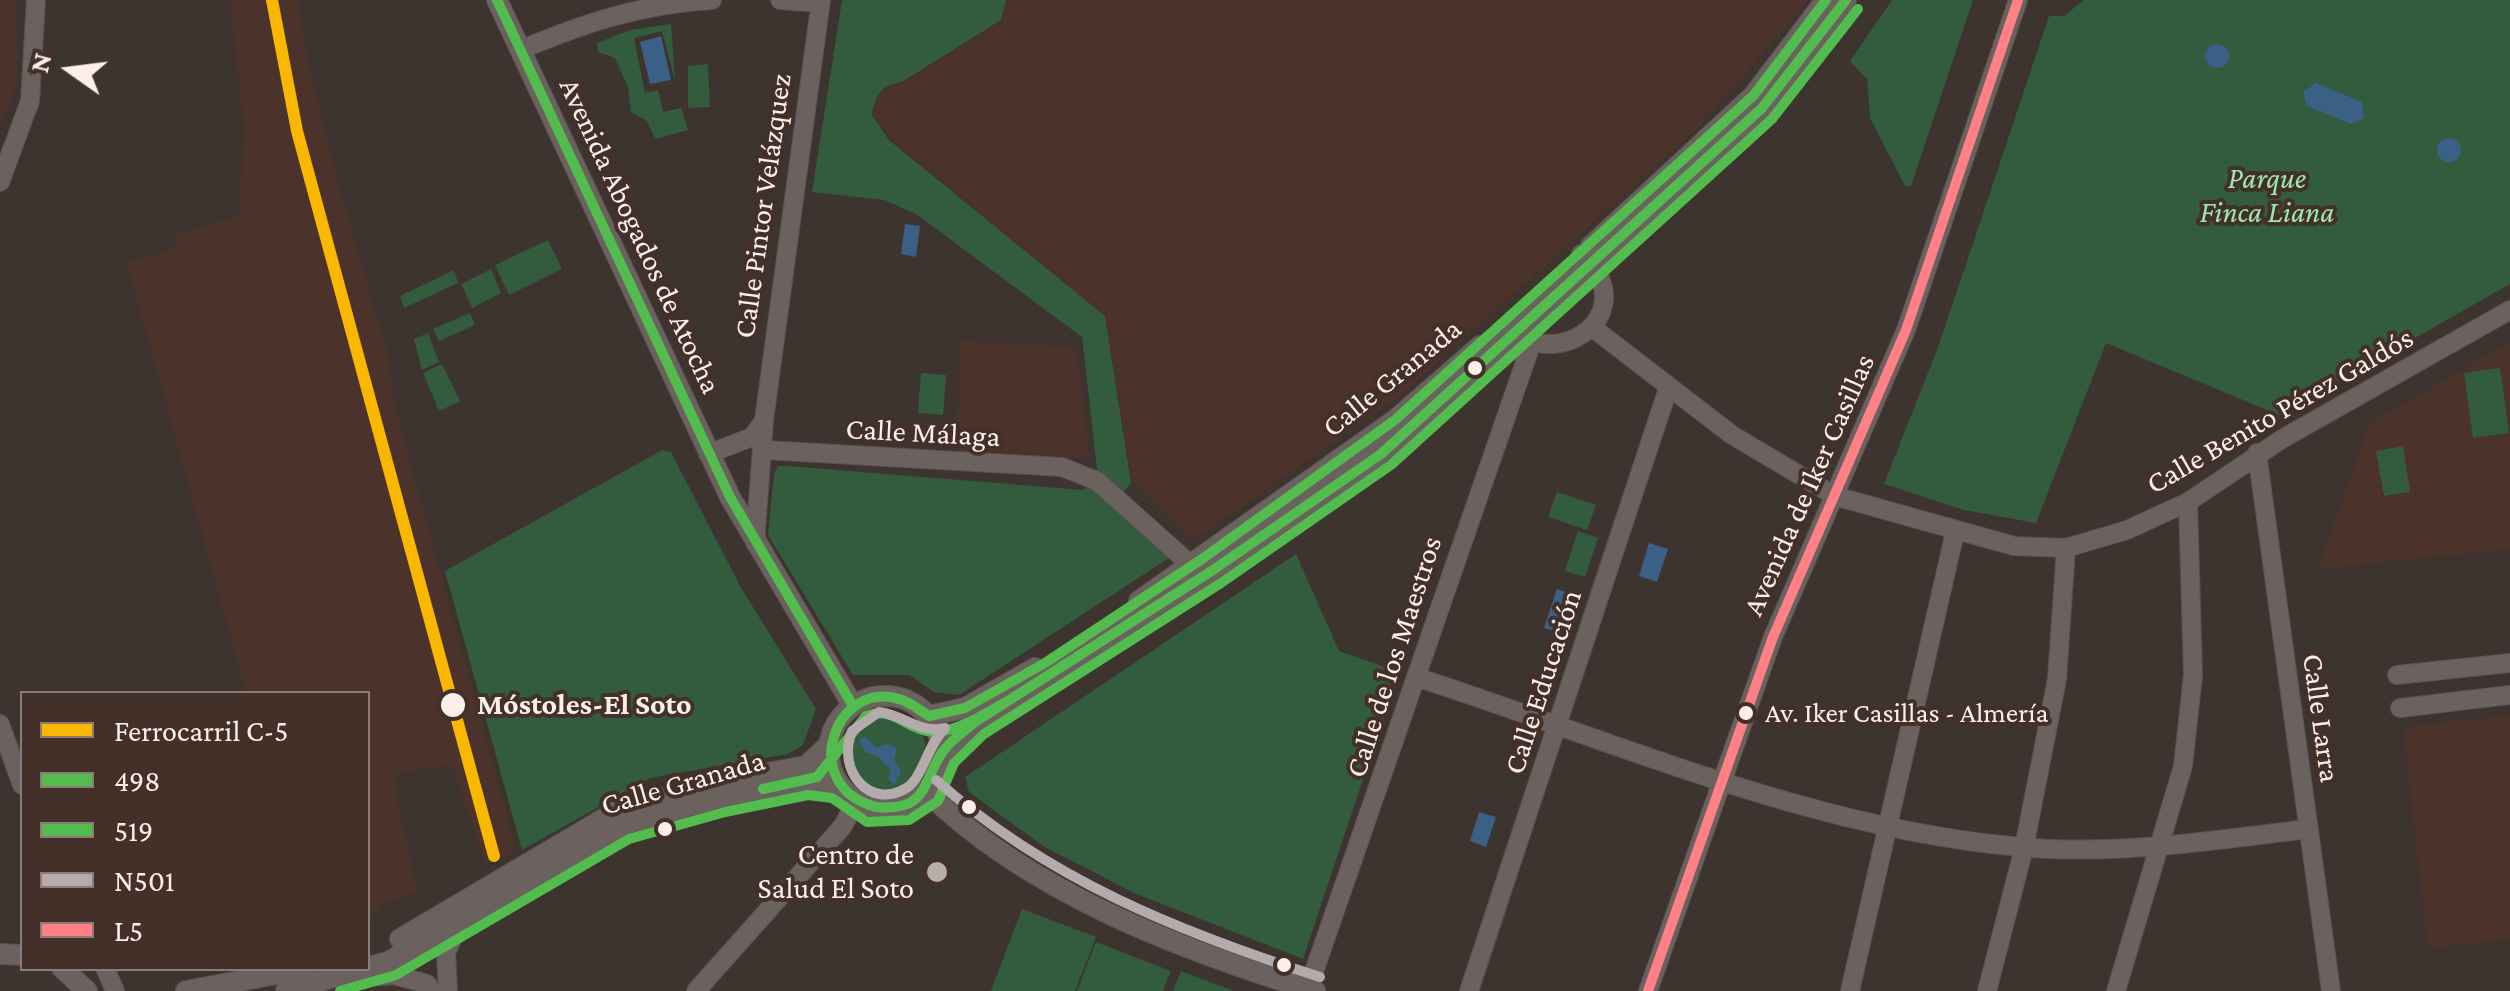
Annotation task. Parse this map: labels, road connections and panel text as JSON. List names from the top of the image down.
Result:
{
  "streets": {
    "street": [
      "Calle Pintor Velázquez",
      "Avenida Abogados de Atocha",
      "Calle Granada",
      "Calle Benito Pérez Galdós",
      "Calle Málaga",
      "Avenida de Iker Casillas",
      "Calle de los Maestros",
      "Calle Educación",
      "Calle Larra"
    ]
  },
  "crossings": [
    ["Calle Pintor Velázquez", "Avenida Abogados de Atocha"],
    ["Calle Pintor Velázquez", "Calle Málaga"],
    ["Calle Granada", "Calle Málaga"],
    ["Calle Granada", "Calle de los Maestros"],
    ["Calle Benito Pérez Galdós", "Avenida de Iker Casillas"],
    ["Calle Benito Pérez Galdós", "Calle Educación"],
    ["Calle Benito Pérez Galdós", "Calle Larra"]
  ],
  "parks": ["Parque Finca Liana"],
  "places": ["Móstoles-El Soto", "Av. Iker Casillas - Almería", "Centro de Salud El Soto"],
  "lines": [
    "rail line C-5",
    "transit line 498",
    "transit line L5",
    "transit line 519",
    "transit line N501"
  ],
  "legend": [
    "Ferrocarril C-5",
    "498",
    "519",
    "N501",
    "L5"
  ],
  "north": "left"
}
